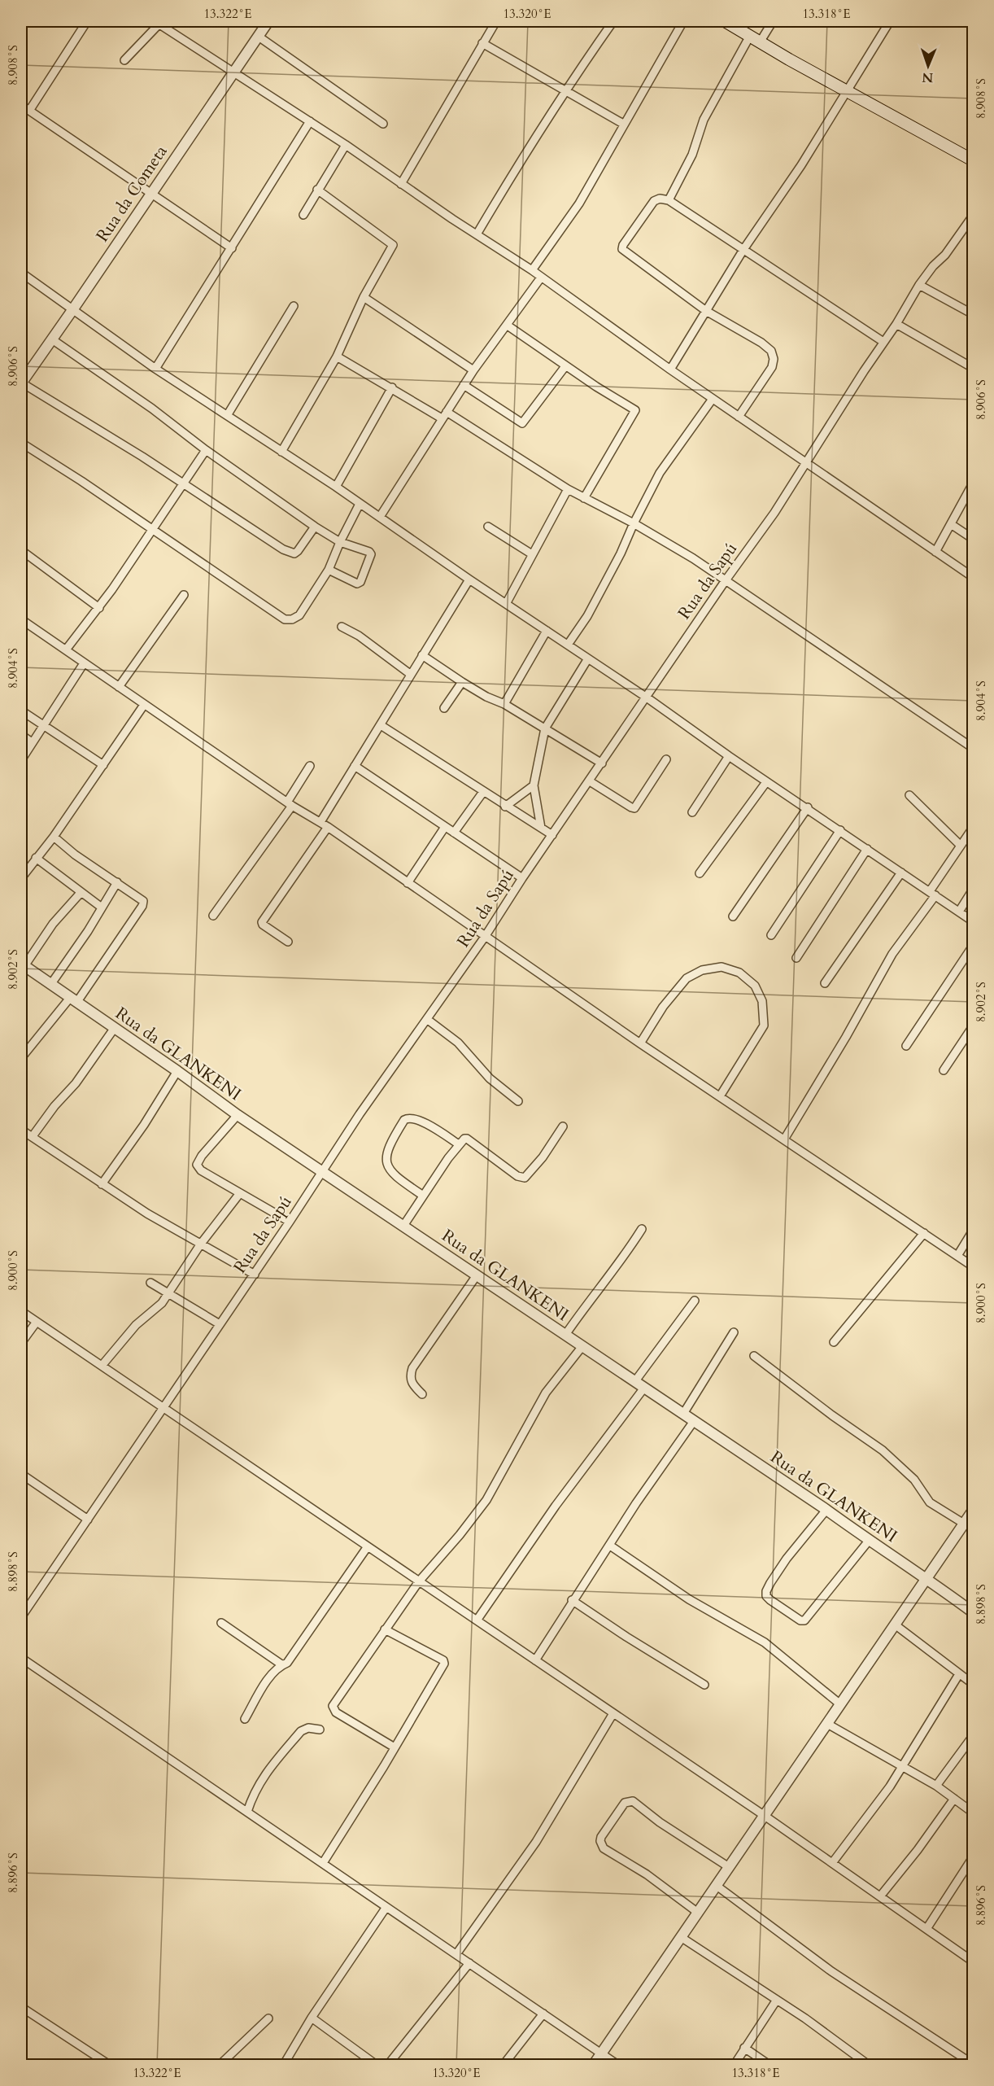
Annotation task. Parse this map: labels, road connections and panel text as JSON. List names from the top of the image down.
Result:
{
  "streets": {
    "street": ["Rua da Cometa", "Rua da Sapú", "Rua da GLANKENI"]
  },
  "crossings": [
    ["Rua da Sapú", "Rua da GLANKENI"]
  ],
  "north": "bottom",
  "coordinates": [
    "13.322°E",
    "13.320°E",
    "13.318°E",
    "8.908°S",
    "8.906°S",
    "8.904°S",
    "8.902°S",
    "8.900°S",
    "8.898°S",
    "8.896°S"
  ]
}
